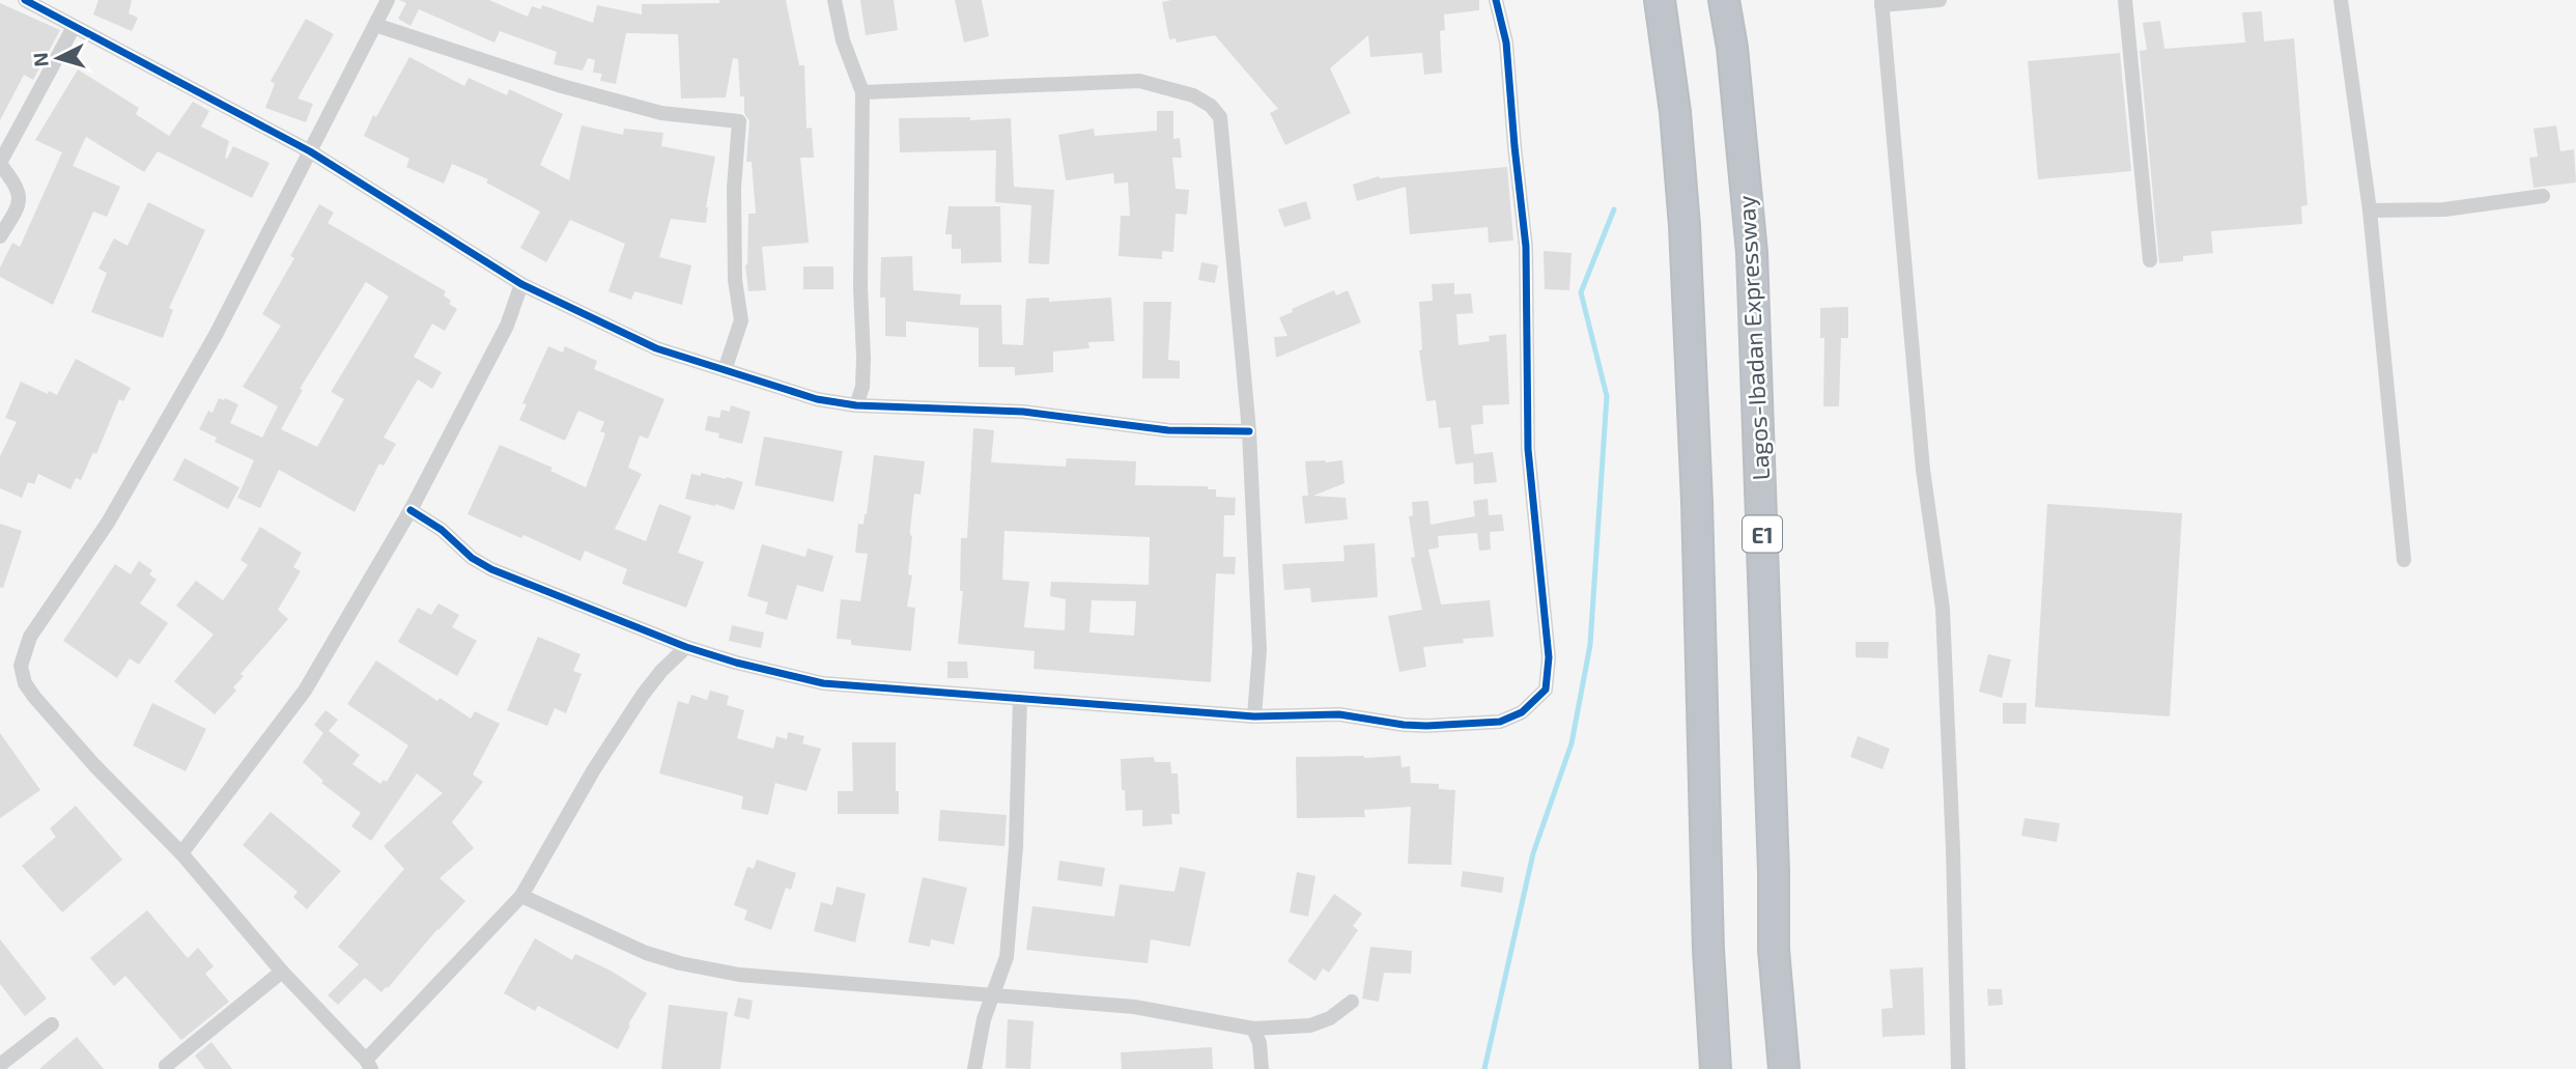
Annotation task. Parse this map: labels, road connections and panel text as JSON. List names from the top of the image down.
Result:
{
  "streets": {
    "highway": ["Lagos-Ibadan Expressway", "E1"]
  },
  "north": "left"
}
